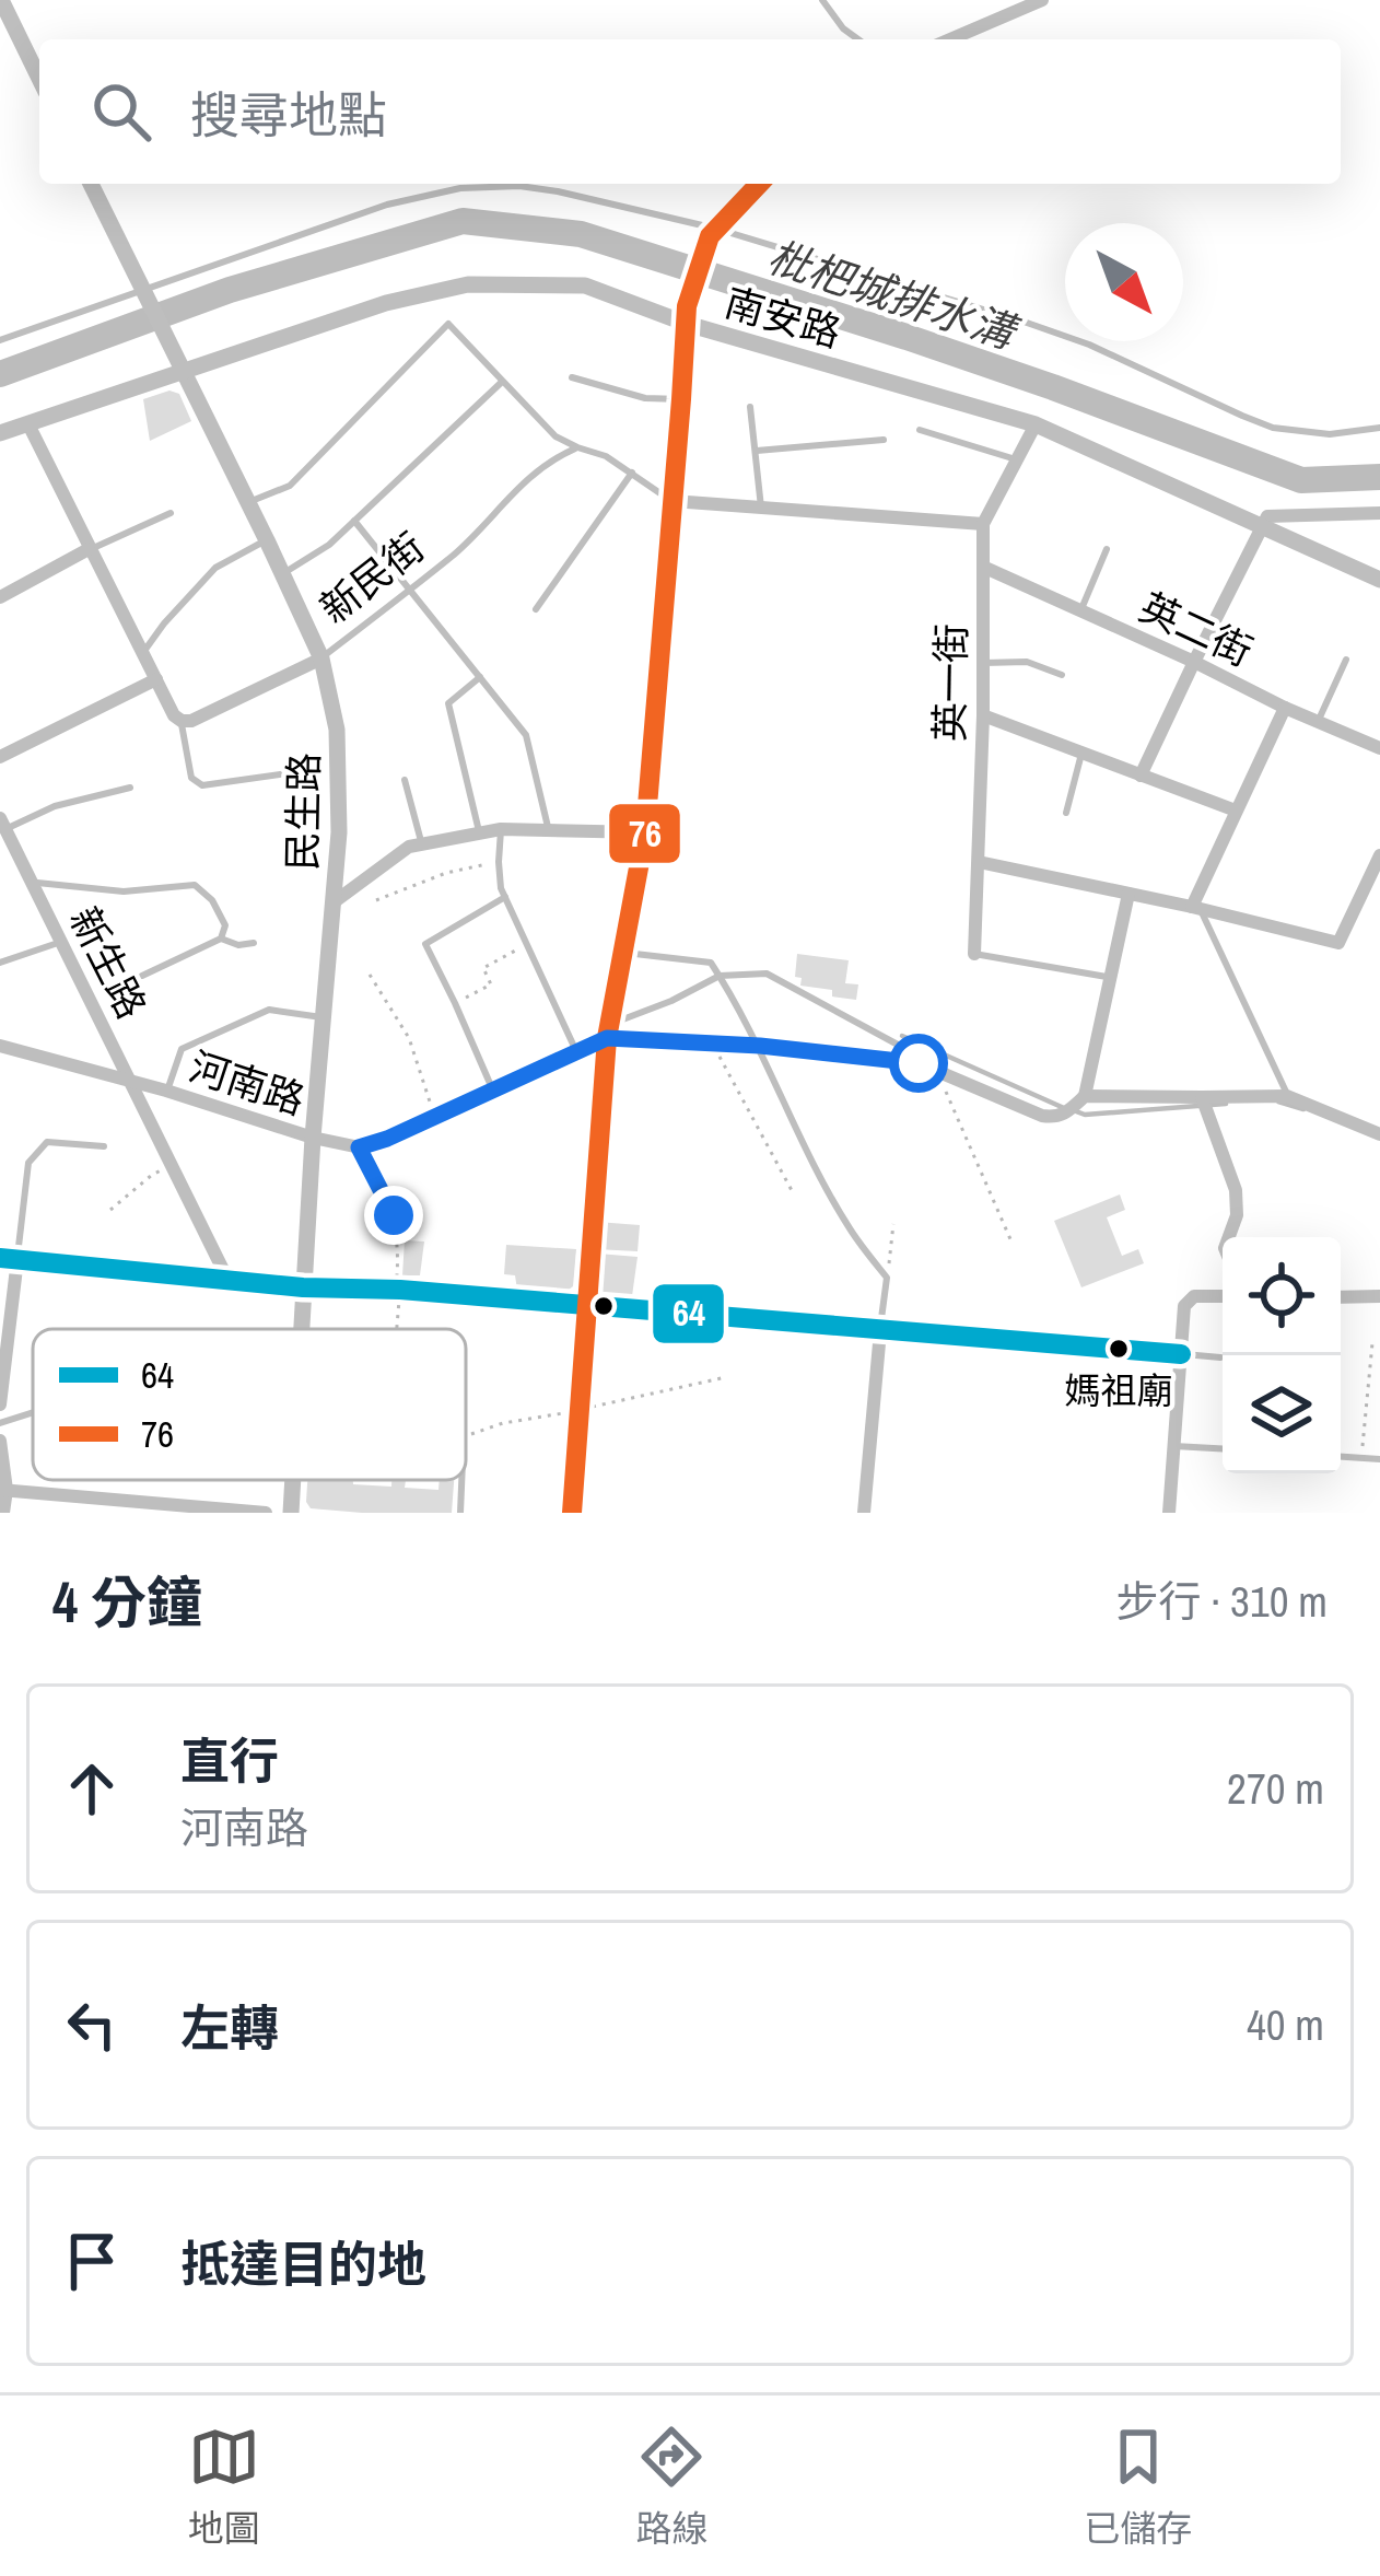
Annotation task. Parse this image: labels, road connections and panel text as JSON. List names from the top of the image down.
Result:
{
  "streets": {
    "street": [
      "南安路",
      "新民街",
      "英二街",
      "英一街",
      "民生路",
      "新生路",
      "河南路"
    ]
  },
  "crossings": [
    ["南安路", "英一街"],
    ["南安路", "民生路"],
    ["新民街", "民生路"],
    ["英二街", "英一街"],
    ["民生路", "河南路"],
    ["新生路", "河南路"]
  ],
  "water": ["枇杷城排水溝"],
  "places": ["媽祖廟"],
  "lines": ["transit line 76", "transit line 64"],
  "legend": ["64", "76"],
  "north": "bottom right",
  "page": {
    "search": "搜尋地點",
    "heading": ["4 分鐘", "步行 · 310 m"],
    "list": [
      ["直行", "河南路", "270 m"],
      ["左轉", "40 m"],
      "抵達目的地"
    ],
    "nav": ["地圖", "路線", "已儲存"]
  }
}
